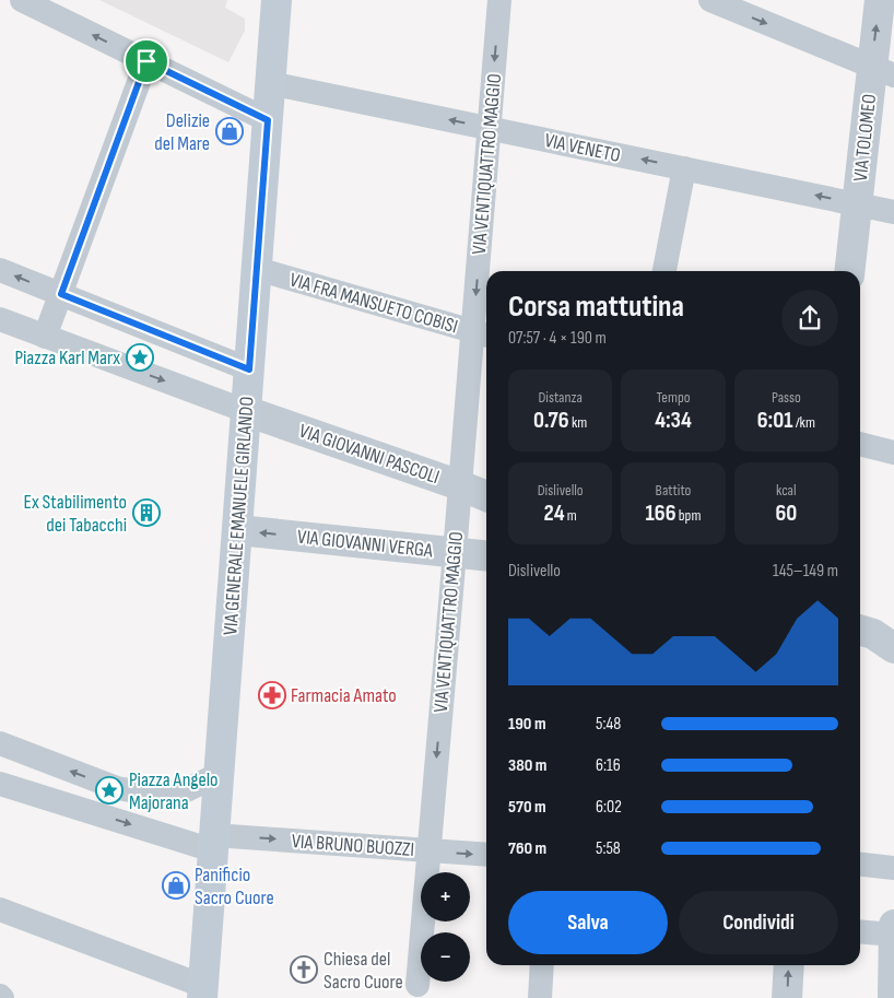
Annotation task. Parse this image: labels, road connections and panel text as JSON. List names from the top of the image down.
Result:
{
  "streets": {
    "main road": ["VIA GENERALE EMANUELE GIRLANDO"],
    "street": [
      "VIA TOLOMEO",
      "VIA VENETO",
      "VIA VENTIQUATTRO MAGGIO",
      "VIA FRA MANSUETO COBISI",
      "VIA GIOVANNI PASCOLI",
      "VIA GIOVANNI VERGA",
      "VIA BRUNO BUOZZI"
    ]
  },
  "crossings": [
    ["VIA TOLOMEO", "VIA VENETO"],
    ["VIA VENETO", "VIA VENTIQUATTRO MAGGIO"],
    ["VIA VENETO", "VIA GENERALE EMANUELE GIRLANDO"],
    ["VIA VENTIQUATTRO MAGGIO", "VIA FRA MANSUETO COBISI"],
    ["VIA VENTIQUATTRO MAGGIO", "VIA GIOVANNI PASCOLI"],
    ["VIA VENTIQUATTRO MAGGIO", "VIA GIOVANNI VERGA"],
    ["VIA VENTIQUATTRO MAGGIO", "VIA BRUNO BUOZZI"],
    ["VIA FRA MANSUETO COBISI", "VIA GENERALE EMANUELE GIRLANDO"],
    ["VIA GIOVANNI PASCOLI", "VIA GENERALE EMANUELE GIRLANDO"],
    ["VIA GENERALE EMANUELE GIRLANDO", "VIA GIOVANNI VERGA"],
    ["VIA GENERALE EMANUELE GIRLANDO", "VIA BRUNO BUOZZI"]
  ],
  "one_way": ["VIA VENTIQUATTRO MAGGIO", "VIA GIOVANNI VERGA"],
  "places": {
    "shop": ["Delizie del Mare", "Panificio Sacro Cuore"],
    "place": ["Piazza Karl Marx", "Piazza Angelo Majorana"],
    "building": ["Ex Stabilimento dei Tabacchi"],
    "pharmacy": ["Farmacia Amato"],
    "church": ["Chiesa del Sacro Cuore"]
  },
  "page": {
    "heading": ["Corsa mattutina", "07:57 · 4 × 190 m"],
    "stats": [
      ["Distanza", "0.76 km"],
      ["Tempo", "4:34"],
      ["Passo", "6:01 /km"],
      ["Dislivello", "24 m"],
      ["Battito", "166 bpm"],
      ["kcal", "60"]
    ],
    "chart": ["Dislivello", "145–149 m"],
    "list": [
      {
        "name": "190 m",
        "note": "5:48"
      },
      {
        "name": "380 m",
        "note": "6:16"
      },
      {
        "name": "570 m",
        "note": "6:02"
      },
      {
        "name": "760 m",
        "note": "5:58"
      }
    ],
    "map_buttons": ["+", "−"],
    "buttons": ["Salva", "Condividi"]
  }
}
